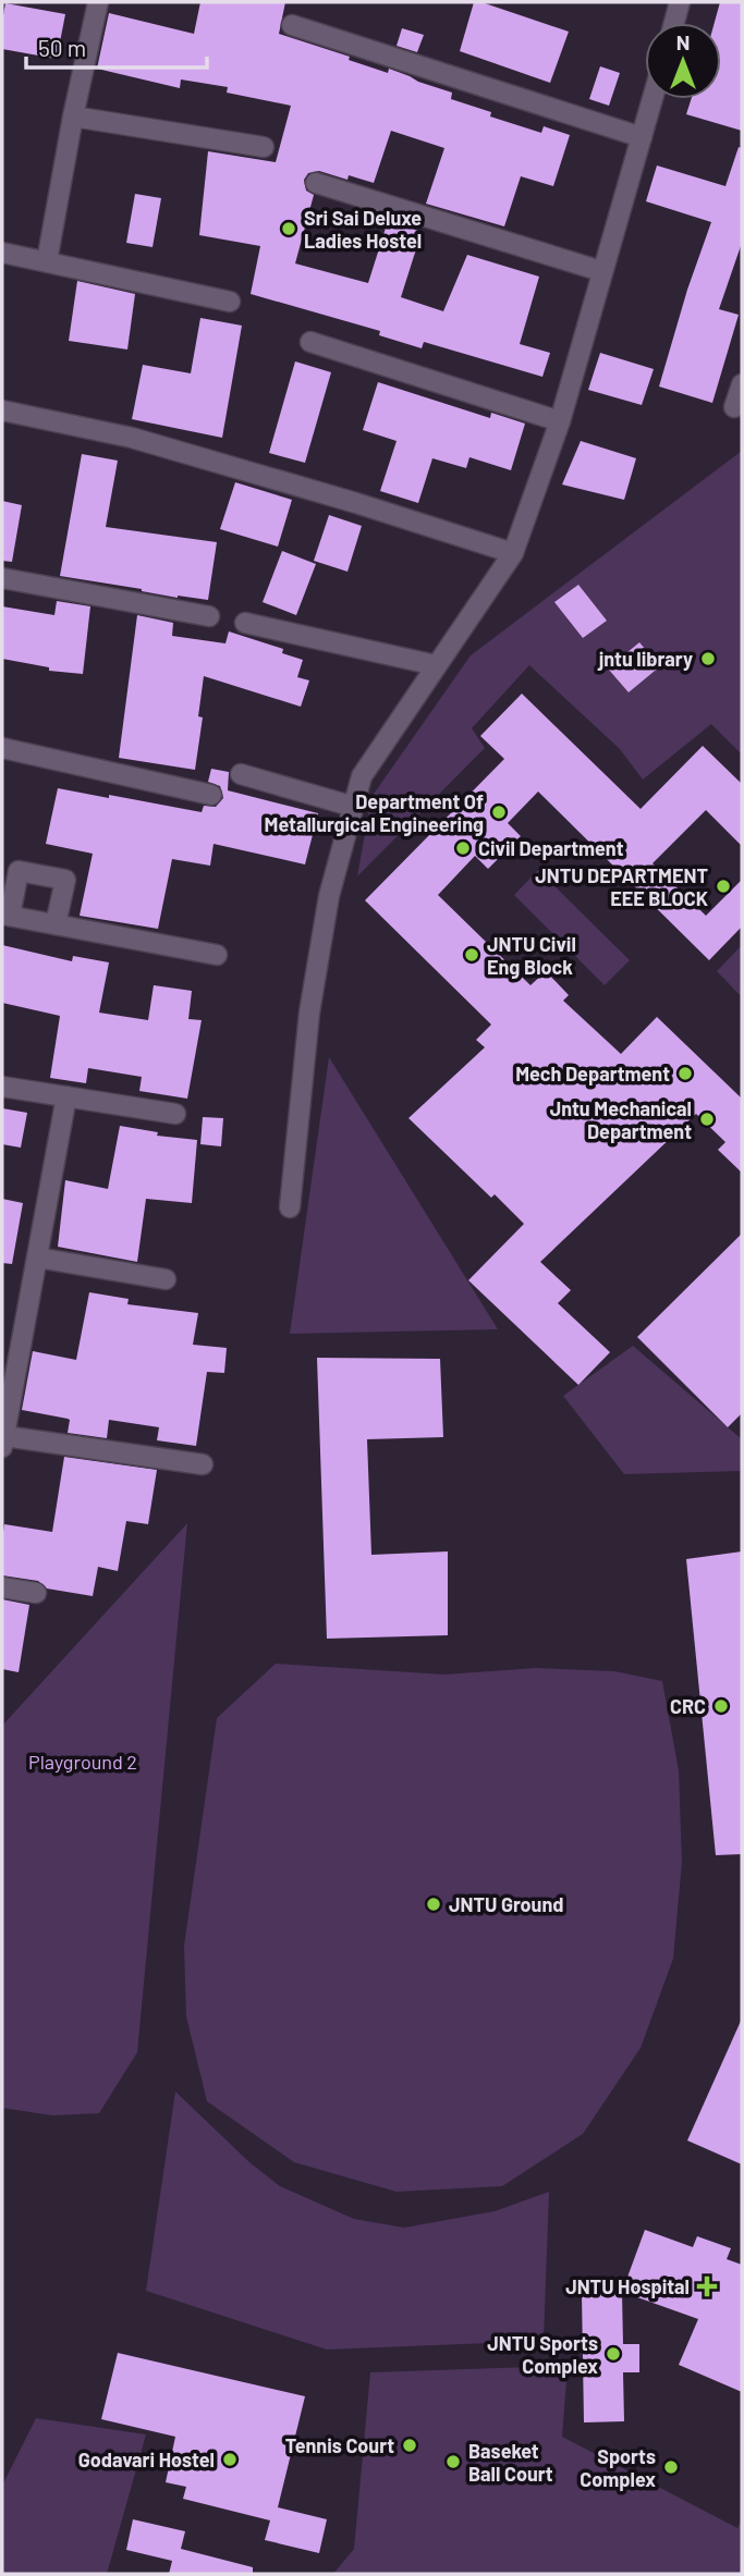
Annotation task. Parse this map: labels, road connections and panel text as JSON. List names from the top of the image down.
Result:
{
  "parks": ["Playground 2"],
  "places": {
    "other": [
      "Sri Sai Deluxe Ladies Hostel",
      "jntu library",
      "Department Of Metallurgical Engineering",
      "Civil Department",
      "JNTU DEPARTMENT EEE BLOCK",
      "JNTU Civil Eng Block",
      "Mech Department",
      "Jntu Mechanical Department",
      "CRC",
      "JNTU Ground",
      "JNTU Sports Complex",
      "Tennis Court",
      "Godavari Hostel",
      "Baseket Ball Court",
      "Sports Complex"
    ],
    "health": ["JNTU Hospital"]
  },
  "scale_bar": "50 m",
  "north": "top"
}
